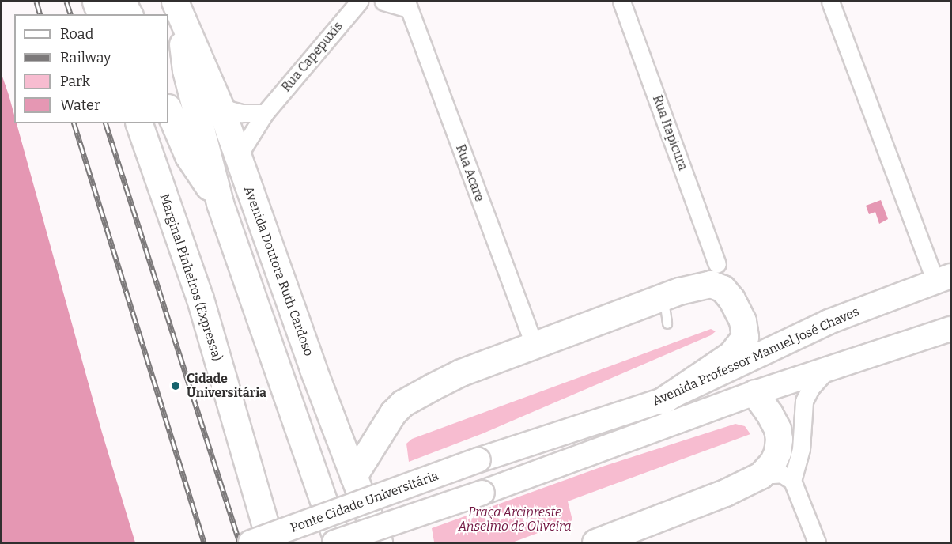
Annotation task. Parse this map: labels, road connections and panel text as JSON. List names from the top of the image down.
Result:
{
  "streets": {
    "highway": ["Avenida Doutora Ruth Cardoso", "Marginal Pinheiros (Expressa)"],
    "main road": ["Avenida Professor Manuel José Chaves", "Ponte Cidade Universitária"],
    "street": ["Rua Capepuxis", "Rua Itapicura", "Rua Acare"]
  },
  "crossings": [
    ["Rua Capepuxis", "Avenida Doutora Ruth Cardoso"],
    ["Avenida Professor Manuel José Chaves", "Ponte Cidade Universitária"]
  ],
  "parks": ["Praça Arcipreste Anselmo de Oliveira"],
  "places": ["Cidade Universitária"],
  "legend": [
    "Road",
    "Railway",
    "Park",
    "Water"
  ]
}
